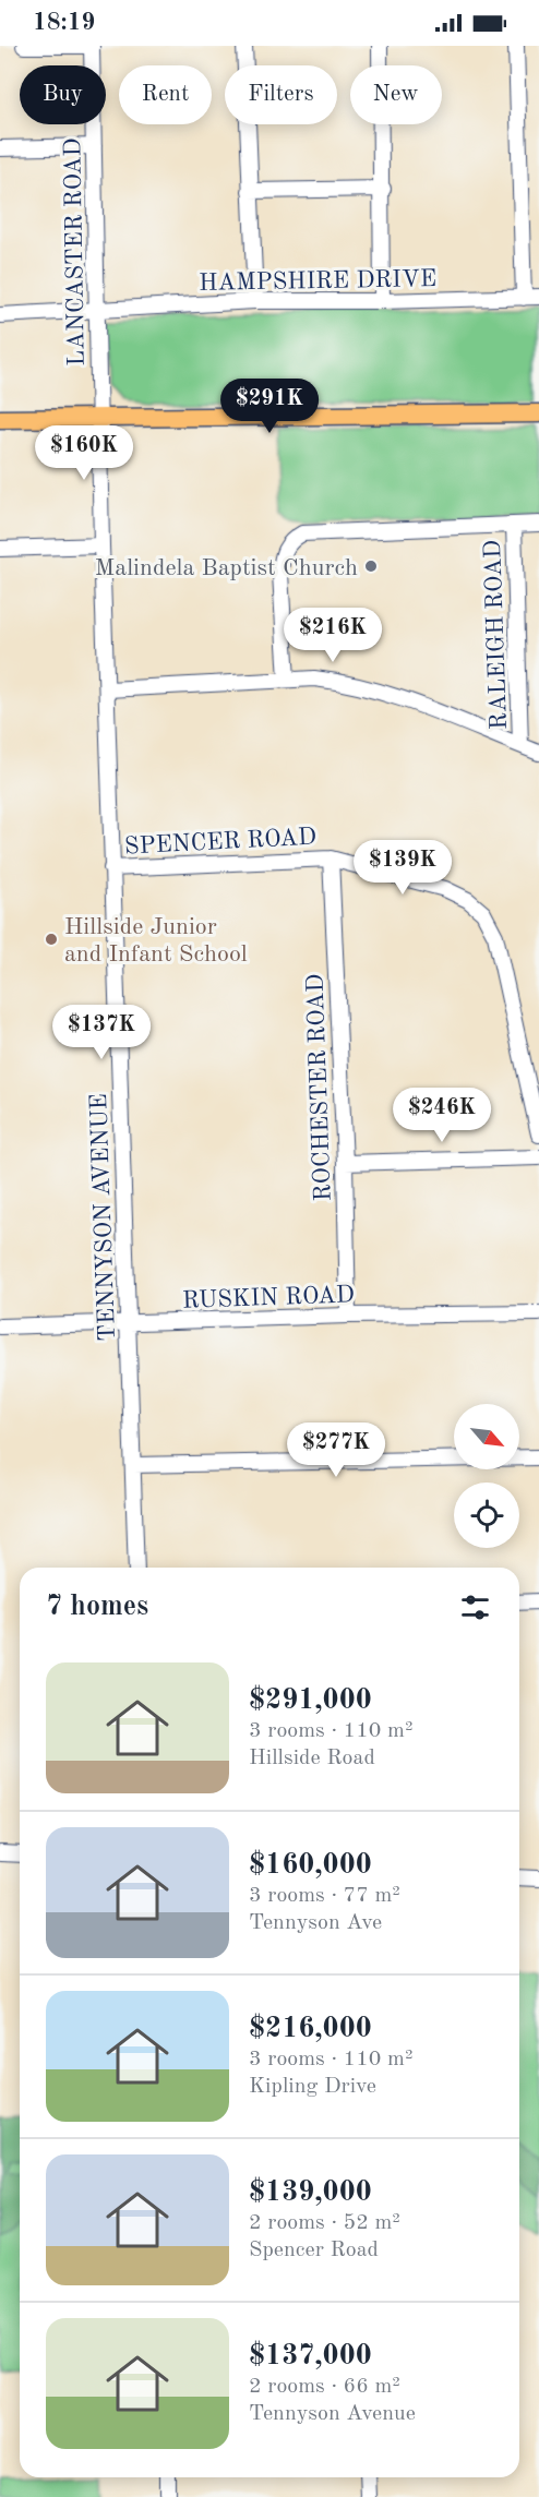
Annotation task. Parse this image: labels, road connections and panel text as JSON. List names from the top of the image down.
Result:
{
  "streets": {
    "street": [
      "LANCASTER ROAD",
      "HAMPSHIRE DRIVE",
      "RALEIGH ROAD",
      "SPENCER ROAD",
      "ROCHESTER ROAD",
      "TENNYSON AVENUE",
      "RUSKIN ROAD"
    ]
  },
  "crossings": [
    ["LANCASTER ROAD", "HAMPSHIRE DRIVE"],
    ["LANCASTER ROAD", "TENNYSON AVENUE"],
    ["SPENCER ROAD", "ROCHESTER ROAD"],
    ["SPENCER ROAD", "TENNYSON AVENUE"],
    ["ROCHESTER ROAD", "RUSKIN ROAD"],
    ["TENNYSON AVENUE", "RUSKIN ROAD"]
  ],
  "places": ["Malindela Baptist Church", "Hillside Junior and Infant School"],
  "north": "bottom right",
  "page": {
    "status": "18:19",
    "chip": [
      "Buy",
      "Rent",
      "Filters",
      "New"
    ],
    "price": [
      "$291K",
      "$160K",
      "$216K",
      "$139K",
      "$137K",
      "$246K",
      "$277K"
    ],
    "heading": "7 homes",
    "list": [
      {
        "name": "$291,000",
        "note": "3 rooms · 110 m² · Hillside Road"
      },
      {
        "name": "$160,000",
        "note": "3 rooms · 77 m² · Tennyson Ave"
      },
      {
        "name": "$216,000",
        "note": "3 rooms · 110 m² · Kipling Drive"
      },
      {
        "name": "$139,000",
        "note": "2 rooms · 52 m² · Spencer Road"
      },
      {
        "name": "$137,000",
        "note": "2 rooms · 66 m² · Tennyson Avenue"
      }
    ]
  }
}
